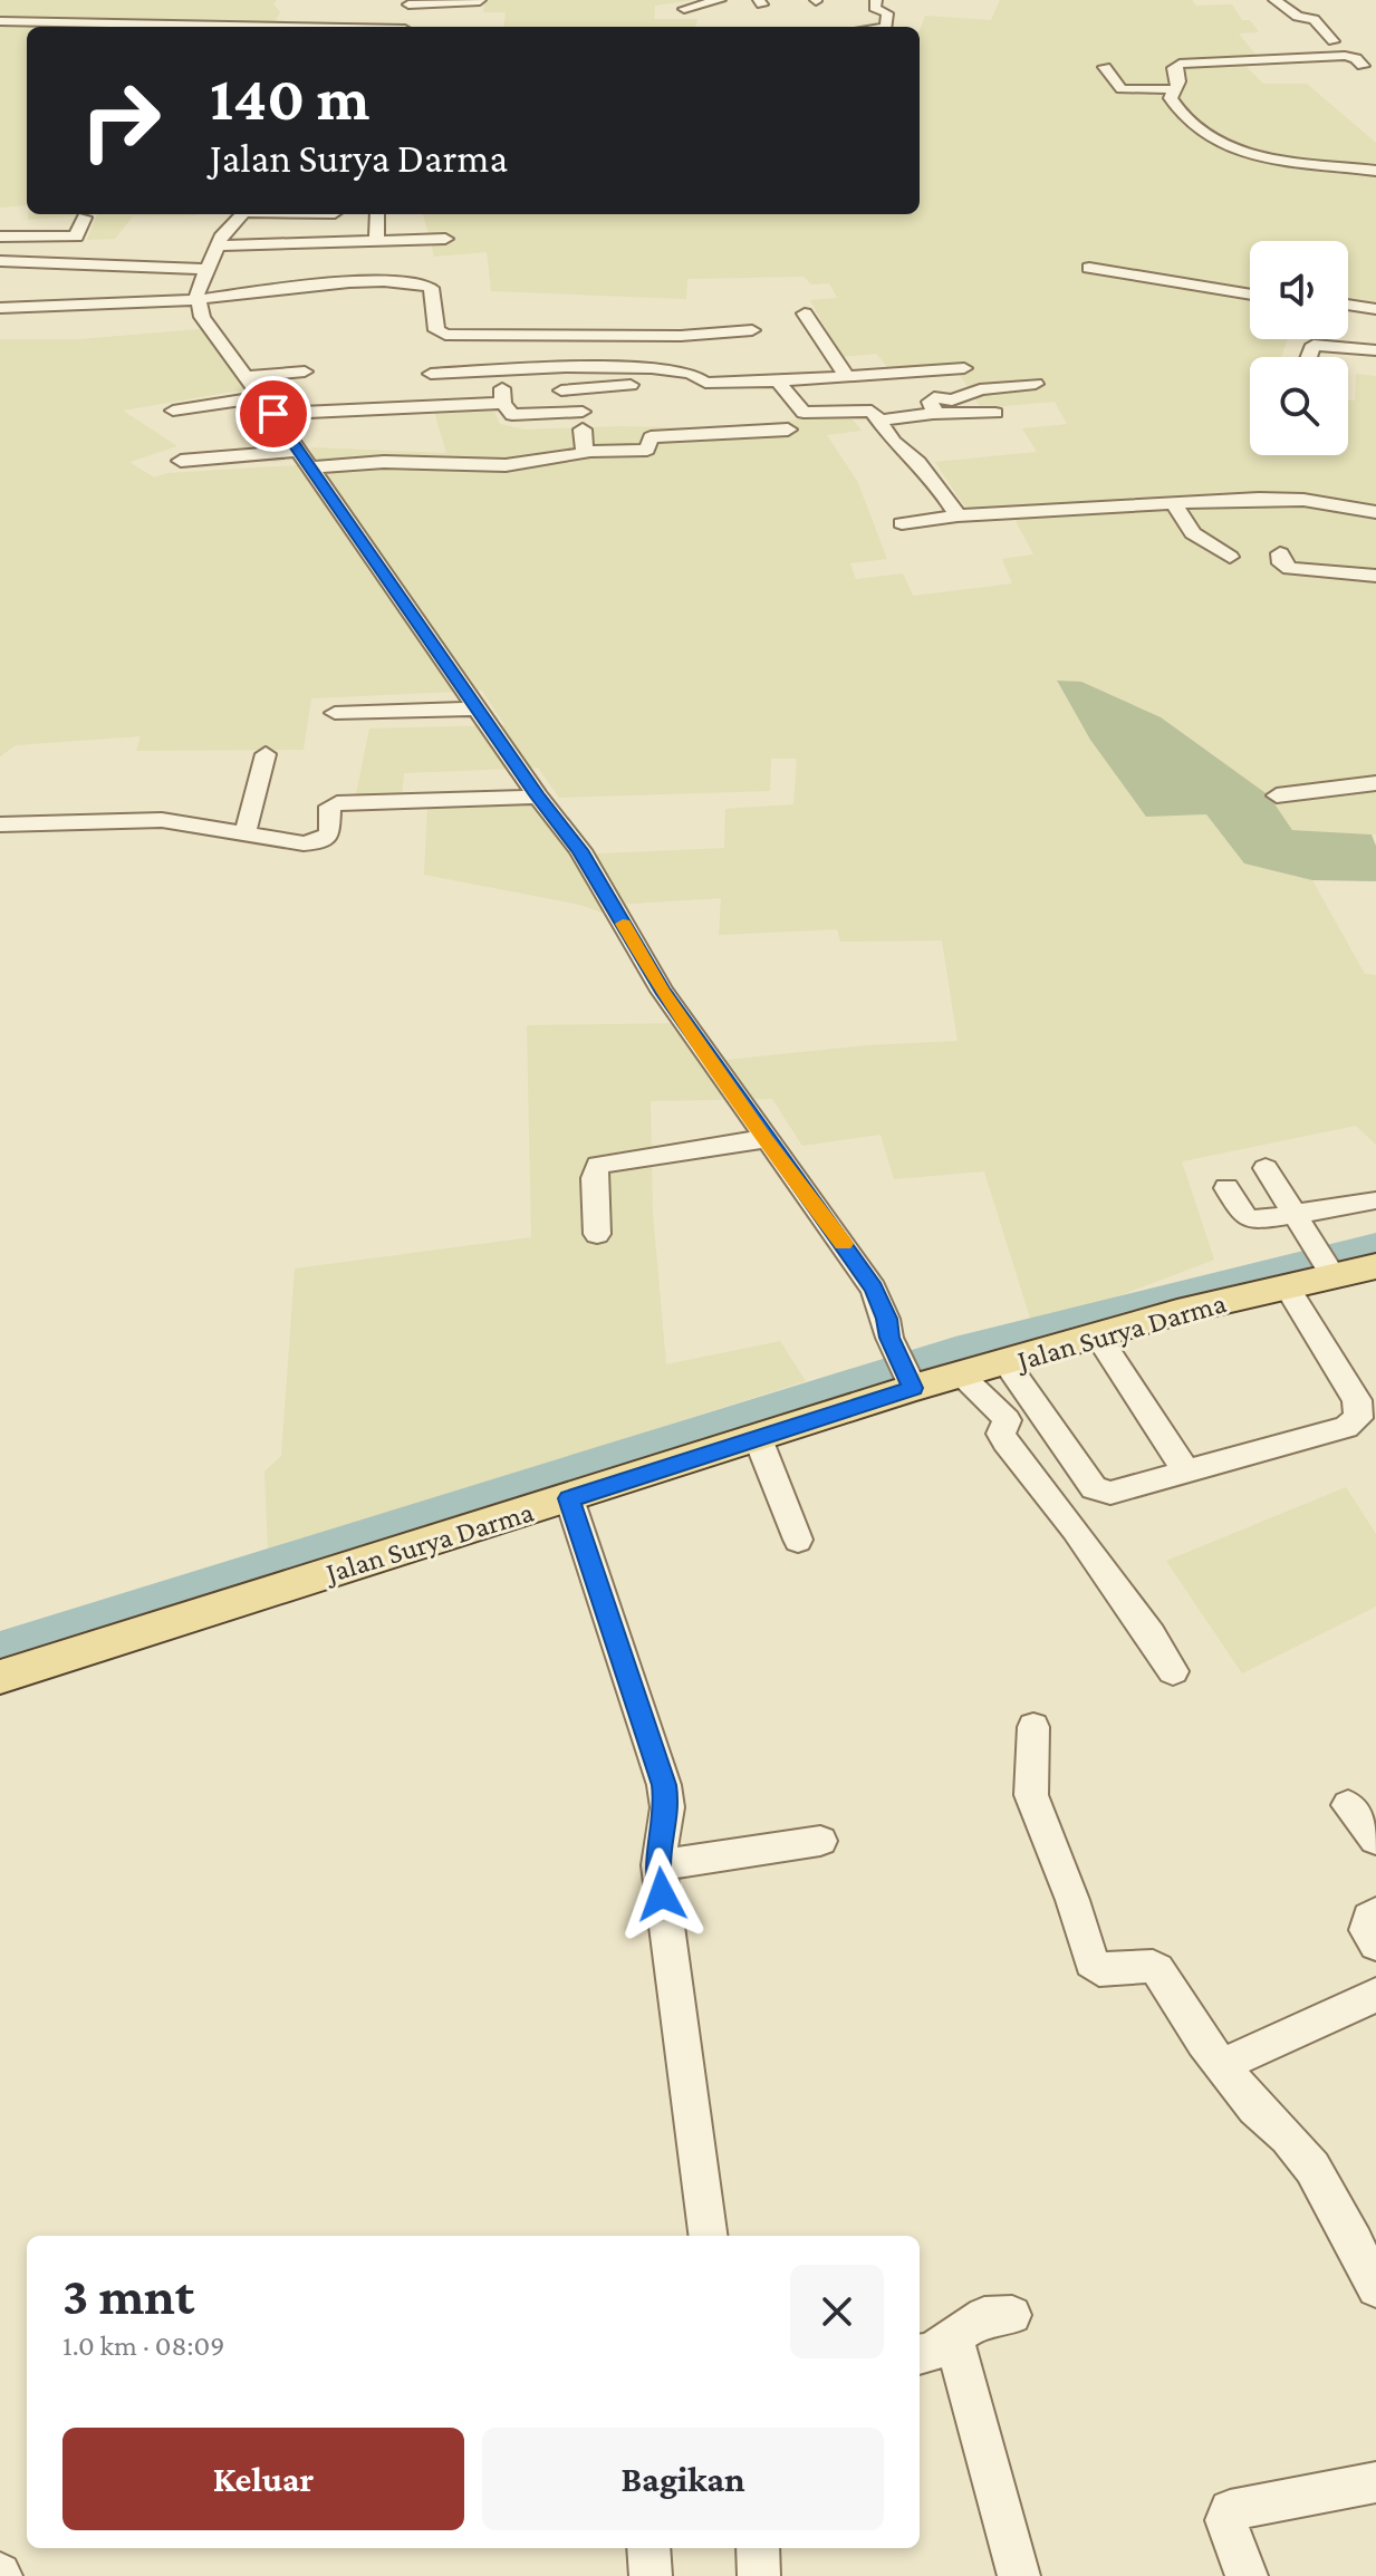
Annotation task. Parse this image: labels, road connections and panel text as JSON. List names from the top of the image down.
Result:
{
  "streets": {
    "main road": ["Jalan Surya Darma"]
  },
  "page": {
    "turn": ["140 m", "Jalan Surya Darma"],
    "heading": ["3 mnt", "1.0 km · 08:09"],
    "buttons": ["Keluar", "Bagikan"]
  }
}
